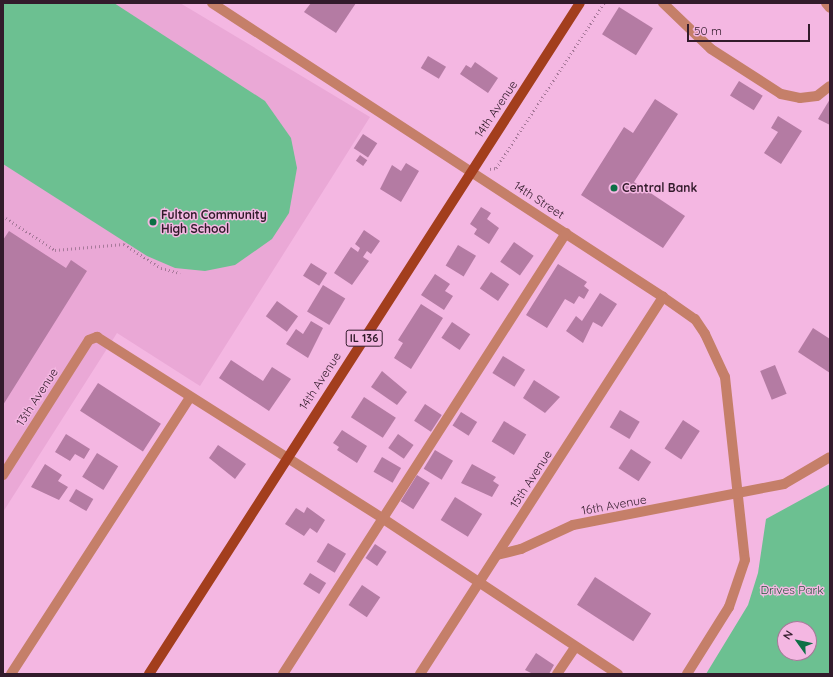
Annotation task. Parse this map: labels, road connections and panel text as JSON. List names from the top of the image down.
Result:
{
  "streets": {
    "main road": ["14th Avenue", "IL 136"],
    "street": [
      "14th Street",
      "13th Avenue",
      "15th Avenue",
      "16th Avenue"
    ]
  },
  "crossings": [
    ["14th Avenue", "14th Street"],
    ["14th Street", "15th Avenue"],
    ["14th Street", "16th Avenue"],
    ["15th Avenue", "16th Avenue"]
  ],
  "parks": ["Drives Park"],
  "places": ["Central Bank", "Fulton Community High School"],
  "scale_bar": "50 m",
  "north": "top left"
}
